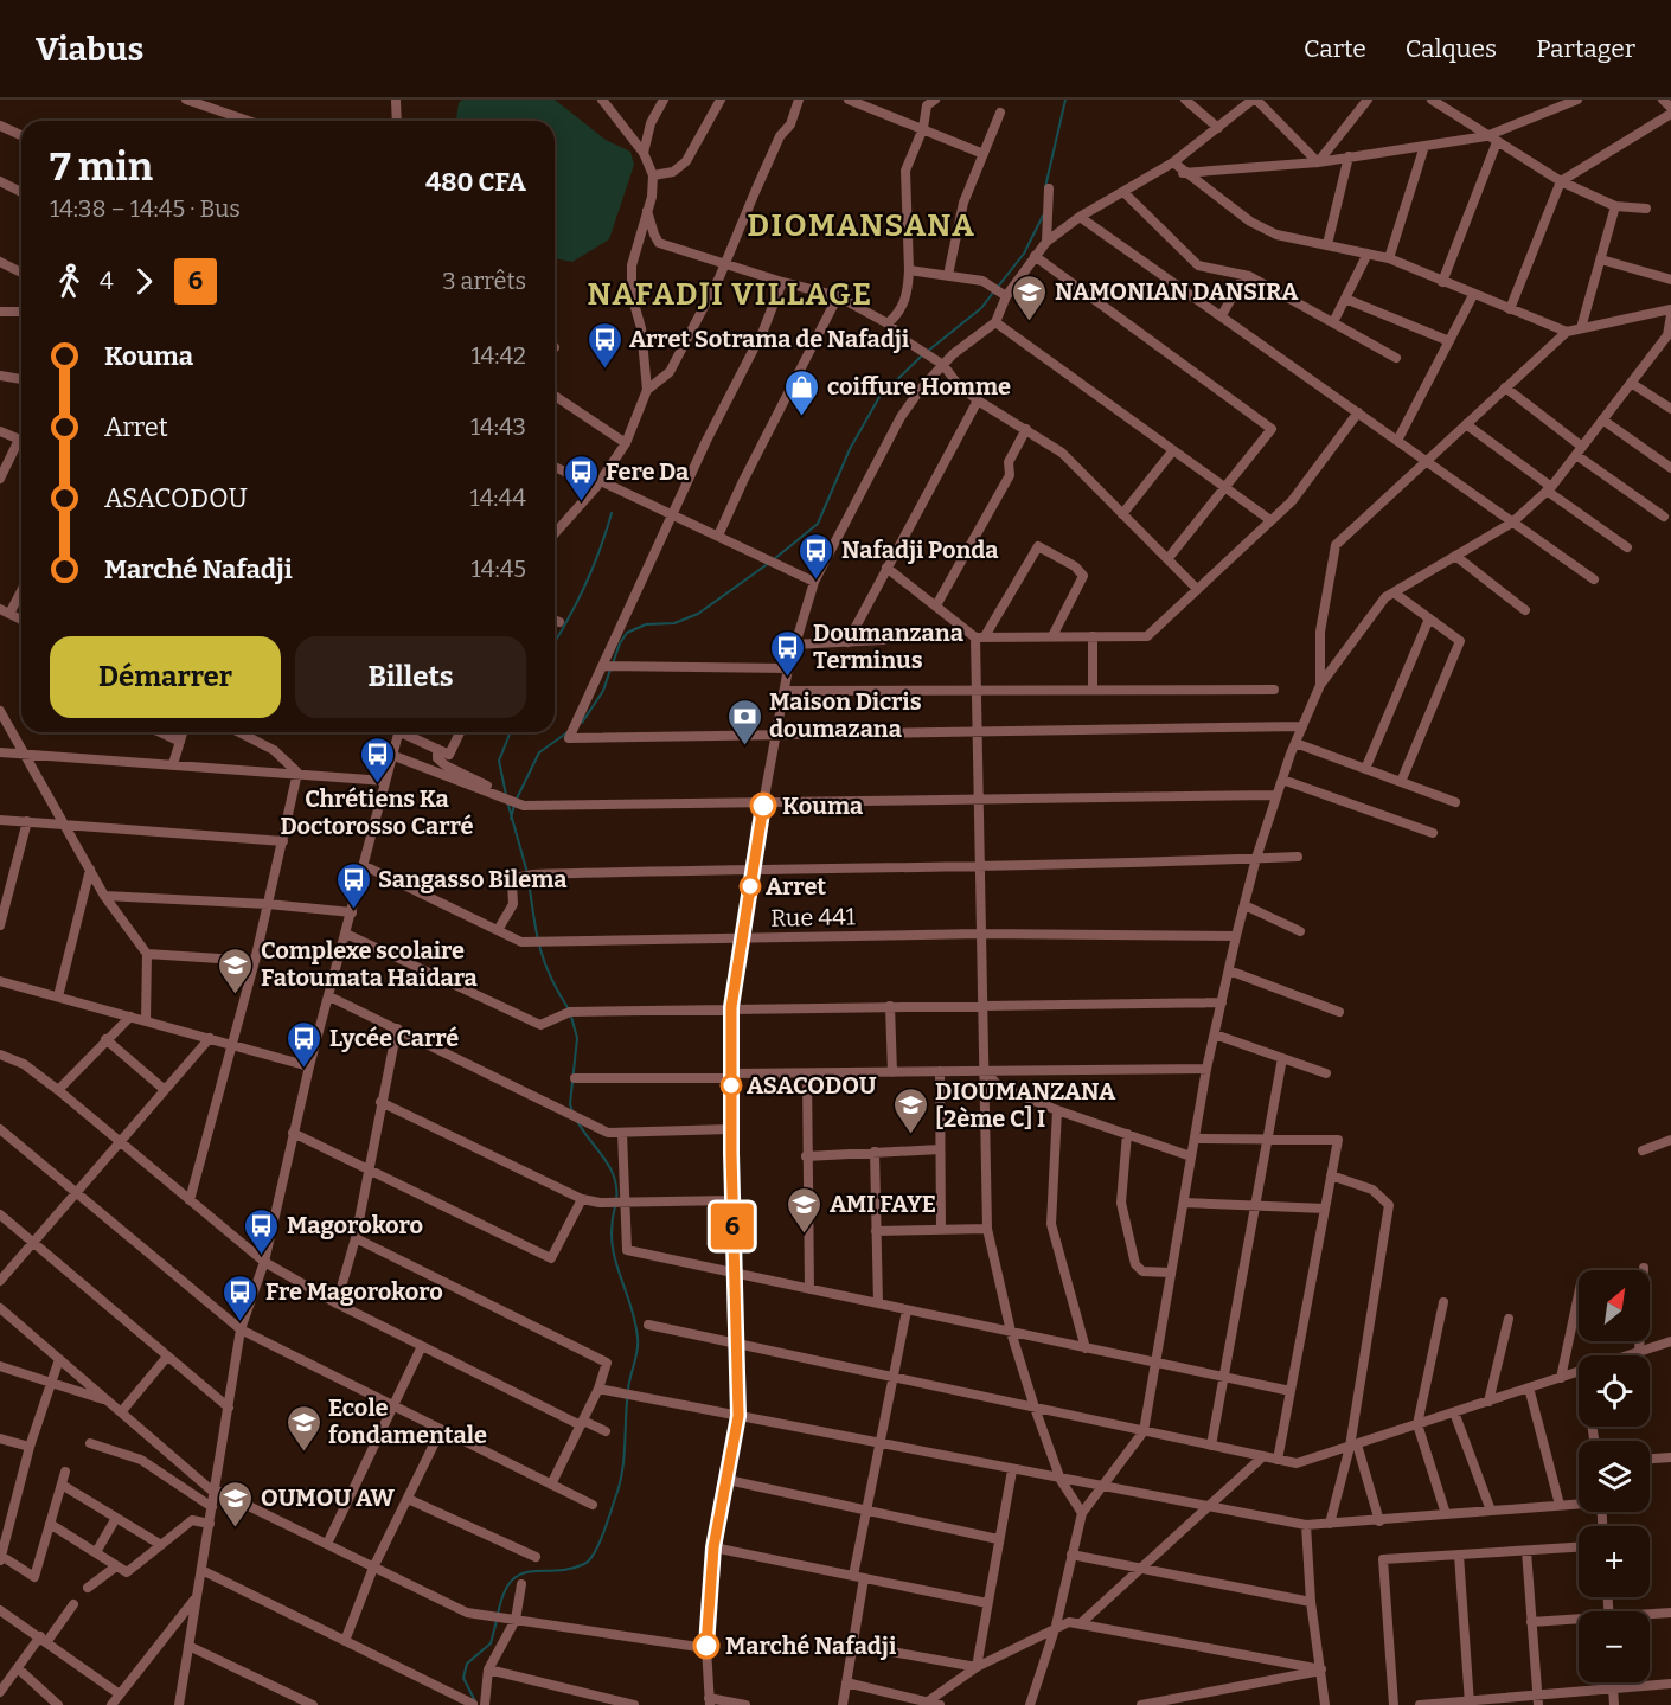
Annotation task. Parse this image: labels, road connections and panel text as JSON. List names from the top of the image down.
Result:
{
  "streets": {
    "street": ["Rue 441"]
  },
  "districts": ["DIOMANSANA", "NAFADJI VILLAGE"],
  "places": {
    "school or university": [
      "NAMONIAN DANSIRA",
      "Complexe scolaire Fatoumata Haidara",
      "DIOUMANZANA [2ème C] I",
      "AMI FAYE",
      "Ecole fondamentale",
      "OUMOU AW"
    ],
    "bus stop": [
      "Arret Sotrama de Nafadji",
      "Fere Da",
      "Nafadji Ponda",
      "Doumanzana Terminus",
      "Chrétiens Ka Doctorosso Carré",
      "Sangasso Bilema",
      "Lycée Carré",
      "Magorokoro",
      "Fre Magorokoro"
    ],
    "shop": ["coiffure Homme"],
    "bank": ["Maison Dicris doumazana"],
    "other": [
      "Kouma",
      "Arret",
      "ASACODOU",
      "Marché Nafadji"
    ]
  },
  "lines": ["bus line 6"],
  "north": "top right",
  "page": {
    "header": "Viabus",
    "nav": ["Carte", "Calques", "Partager"],
    "on_map": "6",
    "heading": ["7 min", "14:38 – 14:45 · Bus", "480 CFA"],
    "legs": ["4", "6", "3 arrêts"],
    "list": [
      {
        "name": "Kouma",
        "value": "14:42"
      },
      {
        "name": "Arret",
        "value": "14:43"
      },
      {
        "name": "ASACODOU",
        "value": "14:44"
      },
      {
        "name": "Marché Nafadji",
        "value": "14:45"
      }
    ],
    "buttons": ["Démarrer", "Billets"],
    "map_buttons": ["+", "−"]
  }
}
